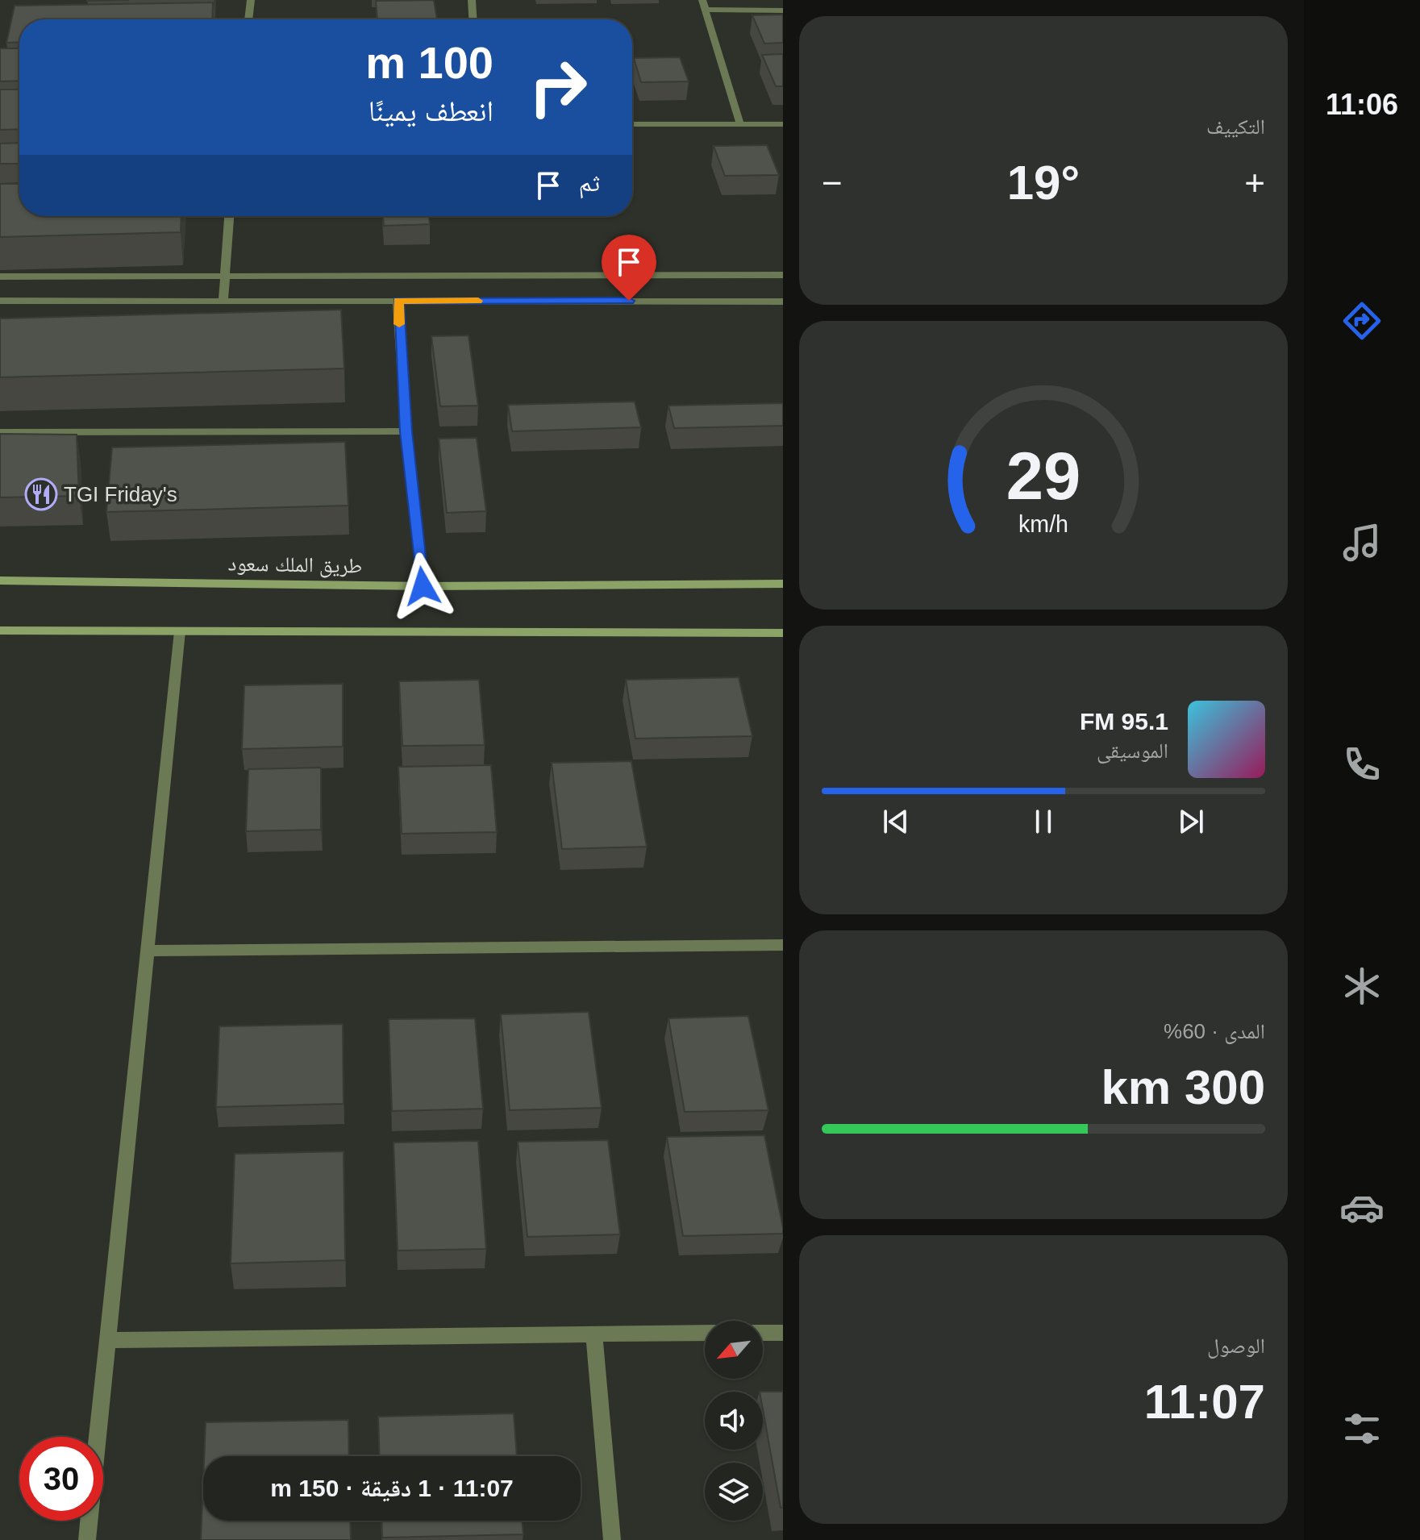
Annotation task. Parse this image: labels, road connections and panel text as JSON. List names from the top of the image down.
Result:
{
  "streets": {
    "main road": ["طريق الملك سعود"]
  },
  "places": {
    "restaurant": ["TGI Friday's"]
  },
  "north": "bottom left",
  "page": {
    "tabs": "11:06",
    "tile": [
      "التكييف",
      ["المدى · 60%", "300 km"],
      ["الوصول", "11:07"]
    ],
    "turn": ["100 m", "انعطف يمينًا"],
    "then": "ثم",
    "heat": ["−", "19°", "+"],
    "song": ["95.1 FM", "الموسيقى"],
    "limit": "30",
    "trip": "11:07 · 1 دقيقة · 150 m",
    "gauge": ["29", "km/h"]
  }
}
